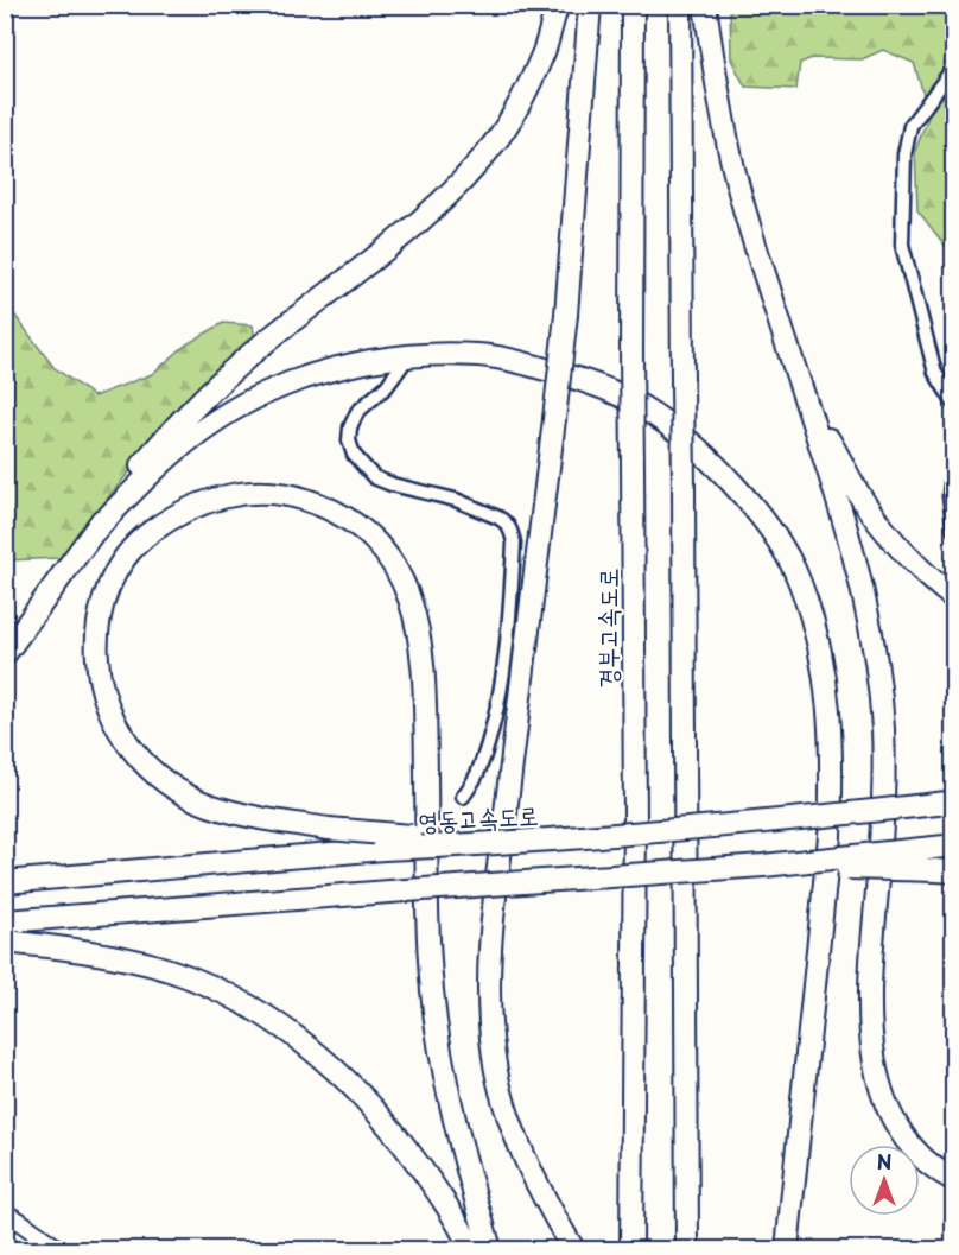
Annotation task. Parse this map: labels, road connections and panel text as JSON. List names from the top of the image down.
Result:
{
  "streets": {
    "highway": ["경부고속도로", "영동고속도로"]
  },
  "north": "top"
}
